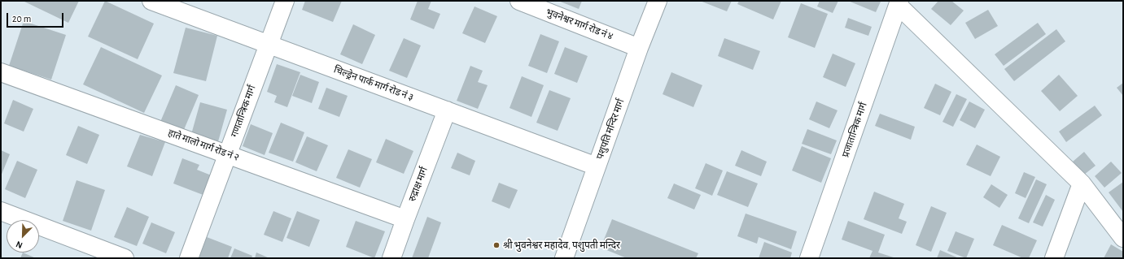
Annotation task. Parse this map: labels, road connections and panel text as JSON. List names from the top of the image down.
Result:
{
  "streets": {
    "street": [
      "भुवनेश्वर मार्ग रोड नं ४",
      "चिल्ड्रेन पार्क मार्ग रोड नं ३",
      "गणतान्त्रिक मार्ग",
      "पशुपति मन्दिर मार्ग",
      "प्रजातान्त्रिक मार्ग",
      "हाते मालो मार्ग रोड नं २",
      "रुद्राक्ष मार्ग"
    ]
  },
  "crossings": [
    ["भुवनेश्वर मार्ग रोड नं ४", "पशुपति मन्दिर मार्ग"],
    ["चिल्ड्रेन पार्क मार्ग रोड नं ३", "गणतान्त्रिक मार्ग"],
    ["चिल्ड्रेन पार्क मार्ग रोड नं ३", "पशुपति मन्दिर मार्ग"],
    ["चिल्ड्रेन पार्क मार्ग रोड नं ३", "रुद्राक्ष मार्ग"],
    ["गणतान्त्रिक मार्ग", "हाते मालो मार्ग रोड नं २"],
    ["हाते मालो मार्ग रोड नं २", "रुद्राक्ष मार्ग"]
  ],
  "places": ["श्री भुवनेश्वर महादेव, पशुपती मन्दिर"],
  "scale_bar": "20 m",
  "north": "bottom left"
}
